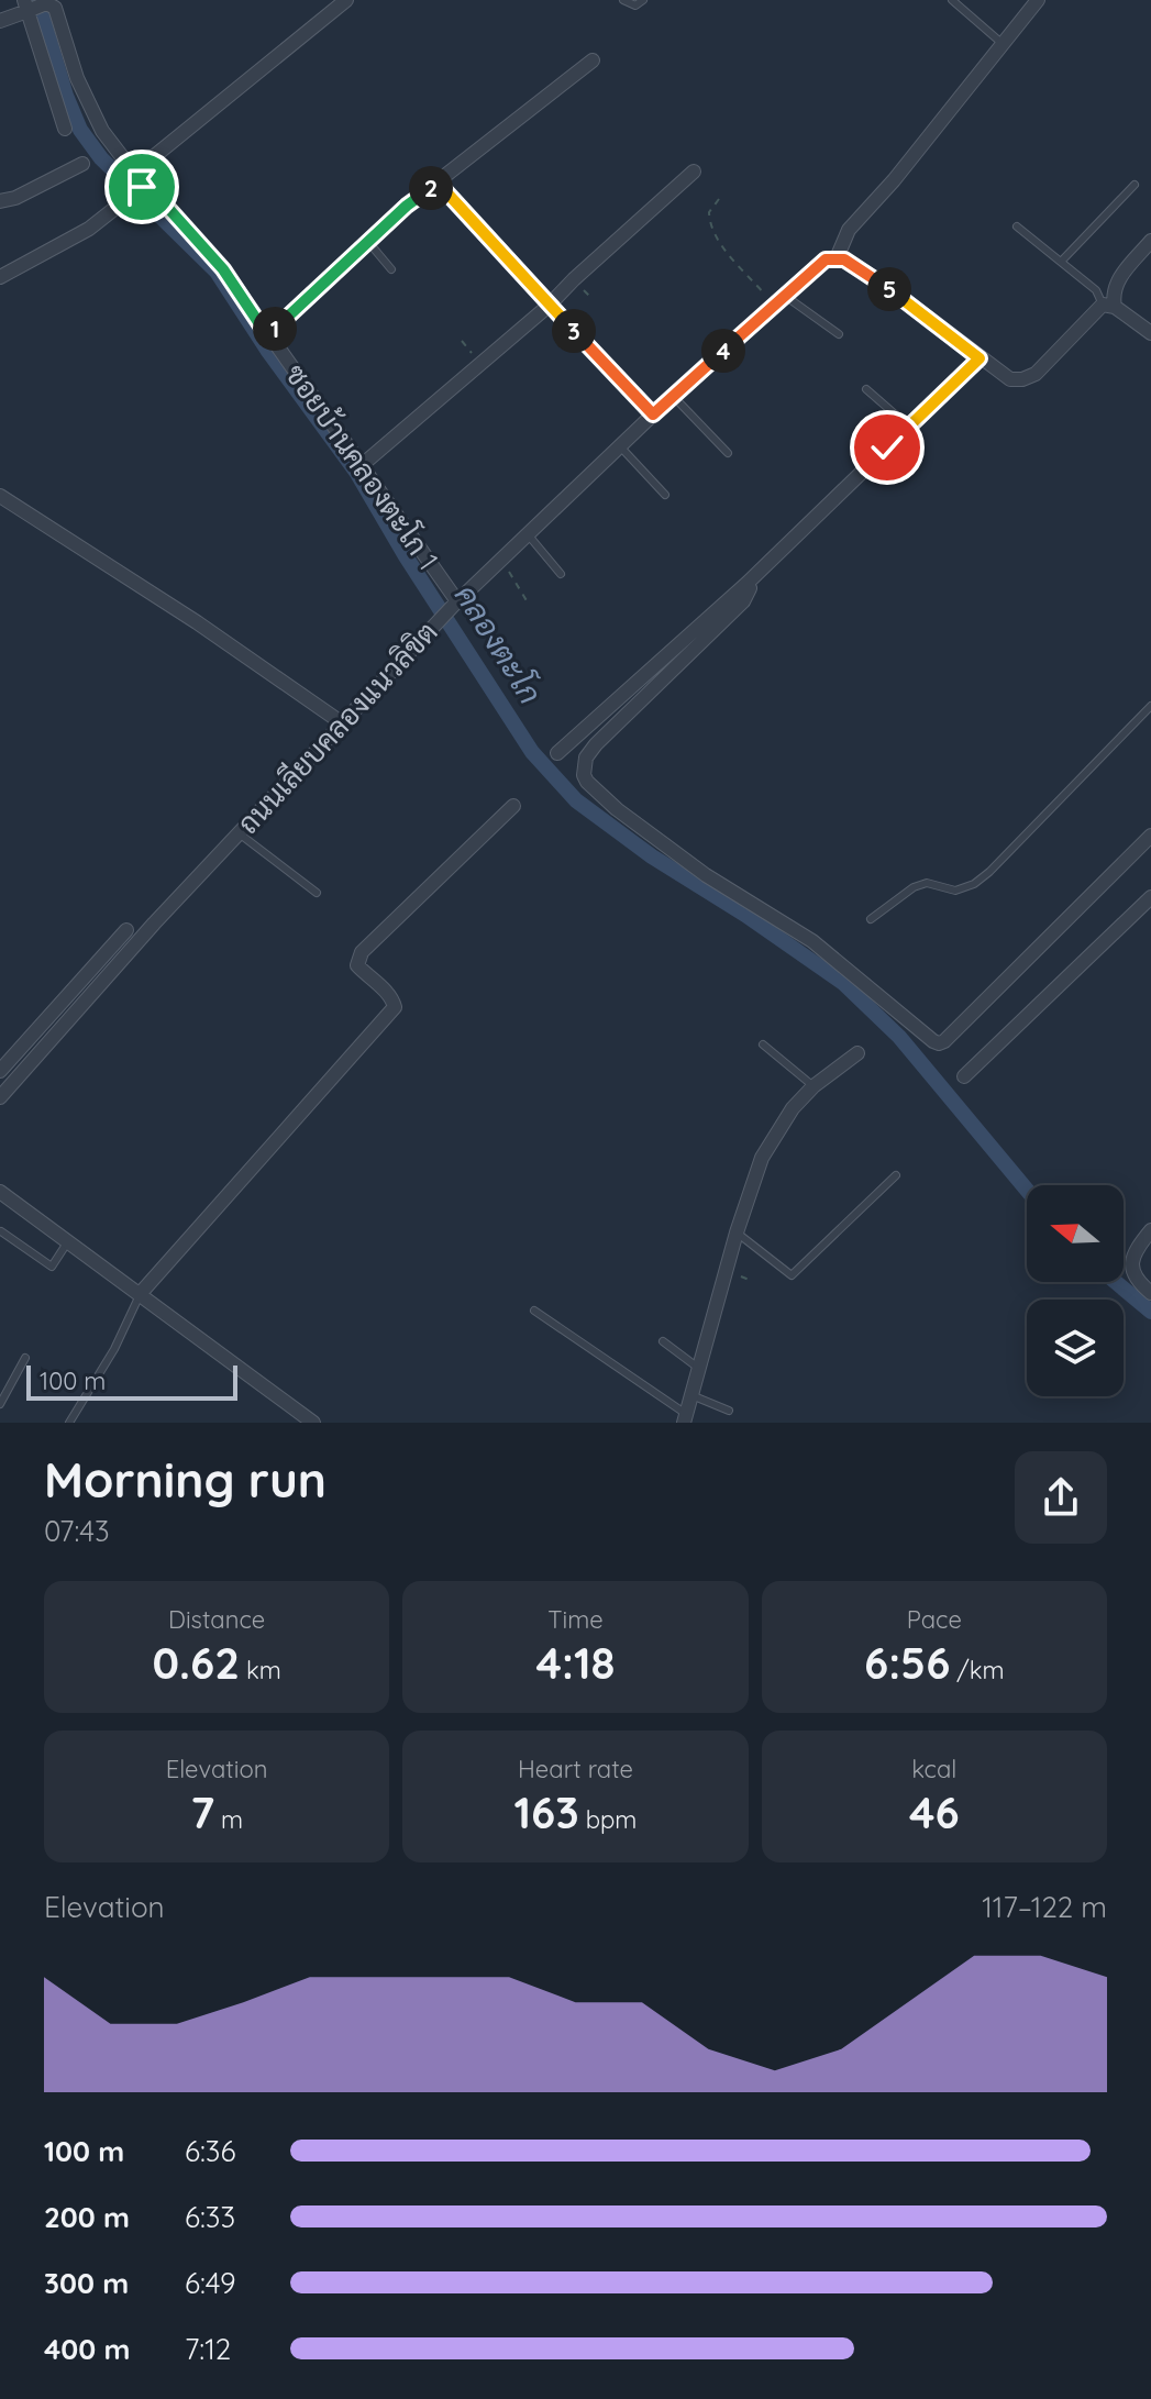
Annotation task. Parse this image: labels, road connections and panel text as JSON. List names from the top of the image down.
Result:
{
  "streets": {
    "street": ["ซอยบ้านคลองตะโก 1", "ถนนเลียบคลองแนวลิขิต"]
  },
  "crossings": [
    ["ซอยบ้านคลองตะโก 1", "ถนนเลียบคลองแนวลิขิต"]
  ],
  "water": ["คลองตะโก"],
  "scale_bar": "100 m",
  "north": "left",
  "page": {
    "pins": [
      "2",
      "5",
      "1",
      "3",
      "4"
    ],
    "scale": "100 m",
    "heading": ["Morning run", "07:43"],
    "stats": [
      ["Distance", "0.62 km"],
      ["Time", "4:18"],
      ["Pace", "6:56 /km"],
      ["Elevation", "7 m"],
      ["Heart rate", "163 bpm"],
      ["kcal", "46"]
    ],
    "chart": ["Elevation", "117–122 m"],
    "list": [
      {
        "name": "100 m",
        "note": "6:36"
      },
      {
        "name": "200 m",
        "note": "6:33"
      },
      {
        "name": "300 m",
        "note": "6:49"
      },
      {
        "name": "400 m",
        "note": "7:12"
      }
    ]
  }
}
